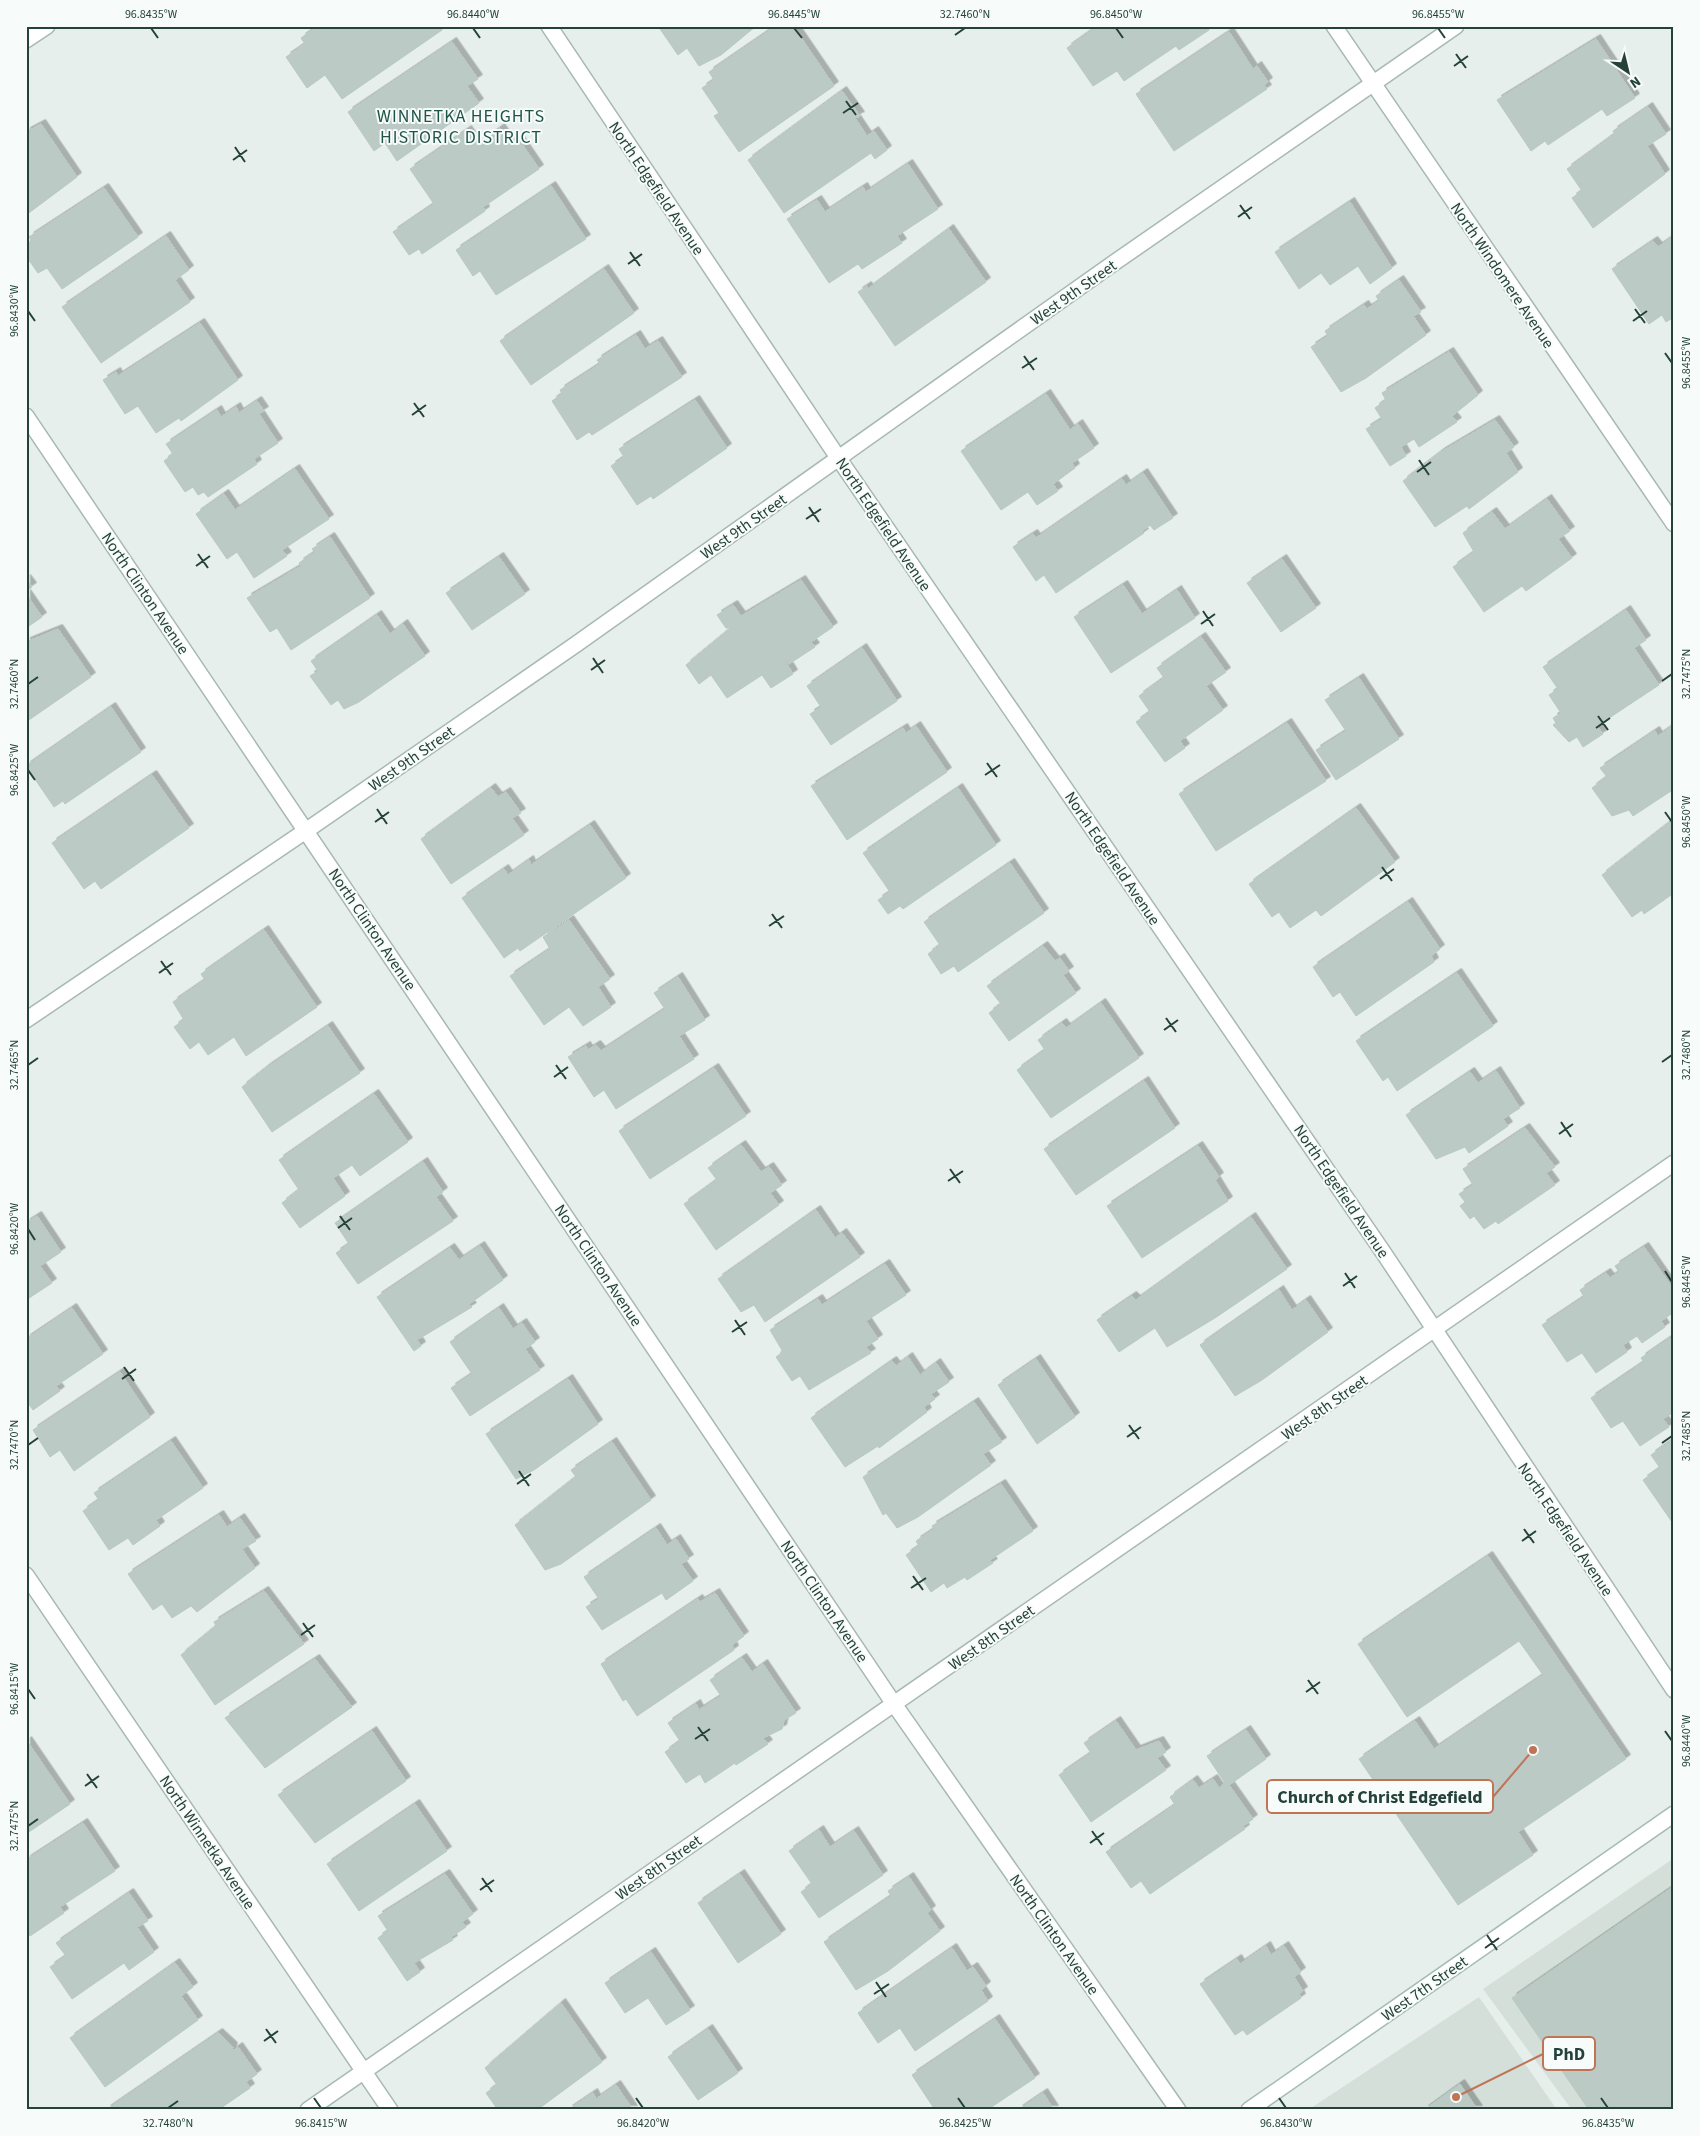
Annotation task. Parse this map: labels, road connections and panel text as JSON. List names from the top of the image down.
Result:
{
  "streets": {
    "street": [
      "North Edgefield Avenue",
      "North Windomere Avenue",
      "West 9th Street",
      "North Clinton Avenue",
      "West 8th Street",
      "North Winnetka Avenue",
      "West 7th Street"
    ]
  },
  "crossings": [
    ["North Edgefield Avenue", "West 9th Street"],
    ["North Edgefield Avenue", "West 8th Street"],
    ["North Windomere Avenue", "West 9th Street"],
    ["West 9th Street", "North Clinton Avenue"],
    ["North Clinton Avenue", "West 8th Street"],
    ["West 8th Street", "North Winnetka Avenue"]
  ],
  "districts": ["WINNETKA HEIGHTS HISTORIC DISTRICT"],
  "places": ["Church of Christ Edgefield", "PhD"],
  "north": "bottom right",
  "coordinates": [
    "96.8435°W",
    "96.8440°W",
    "96.8445°W",
    "32.7460°N",
    "96.8450°W",
    "96.8455°W",
    "96.8430°W",
    "32.7475°N",
    "96.8425°W",
    "32.7480°N",
    "32.7465°N",
    "96.8420°W",
    "32.7485°N",
    "32.7470°N",
    "96.8415°W"
  ]
}
